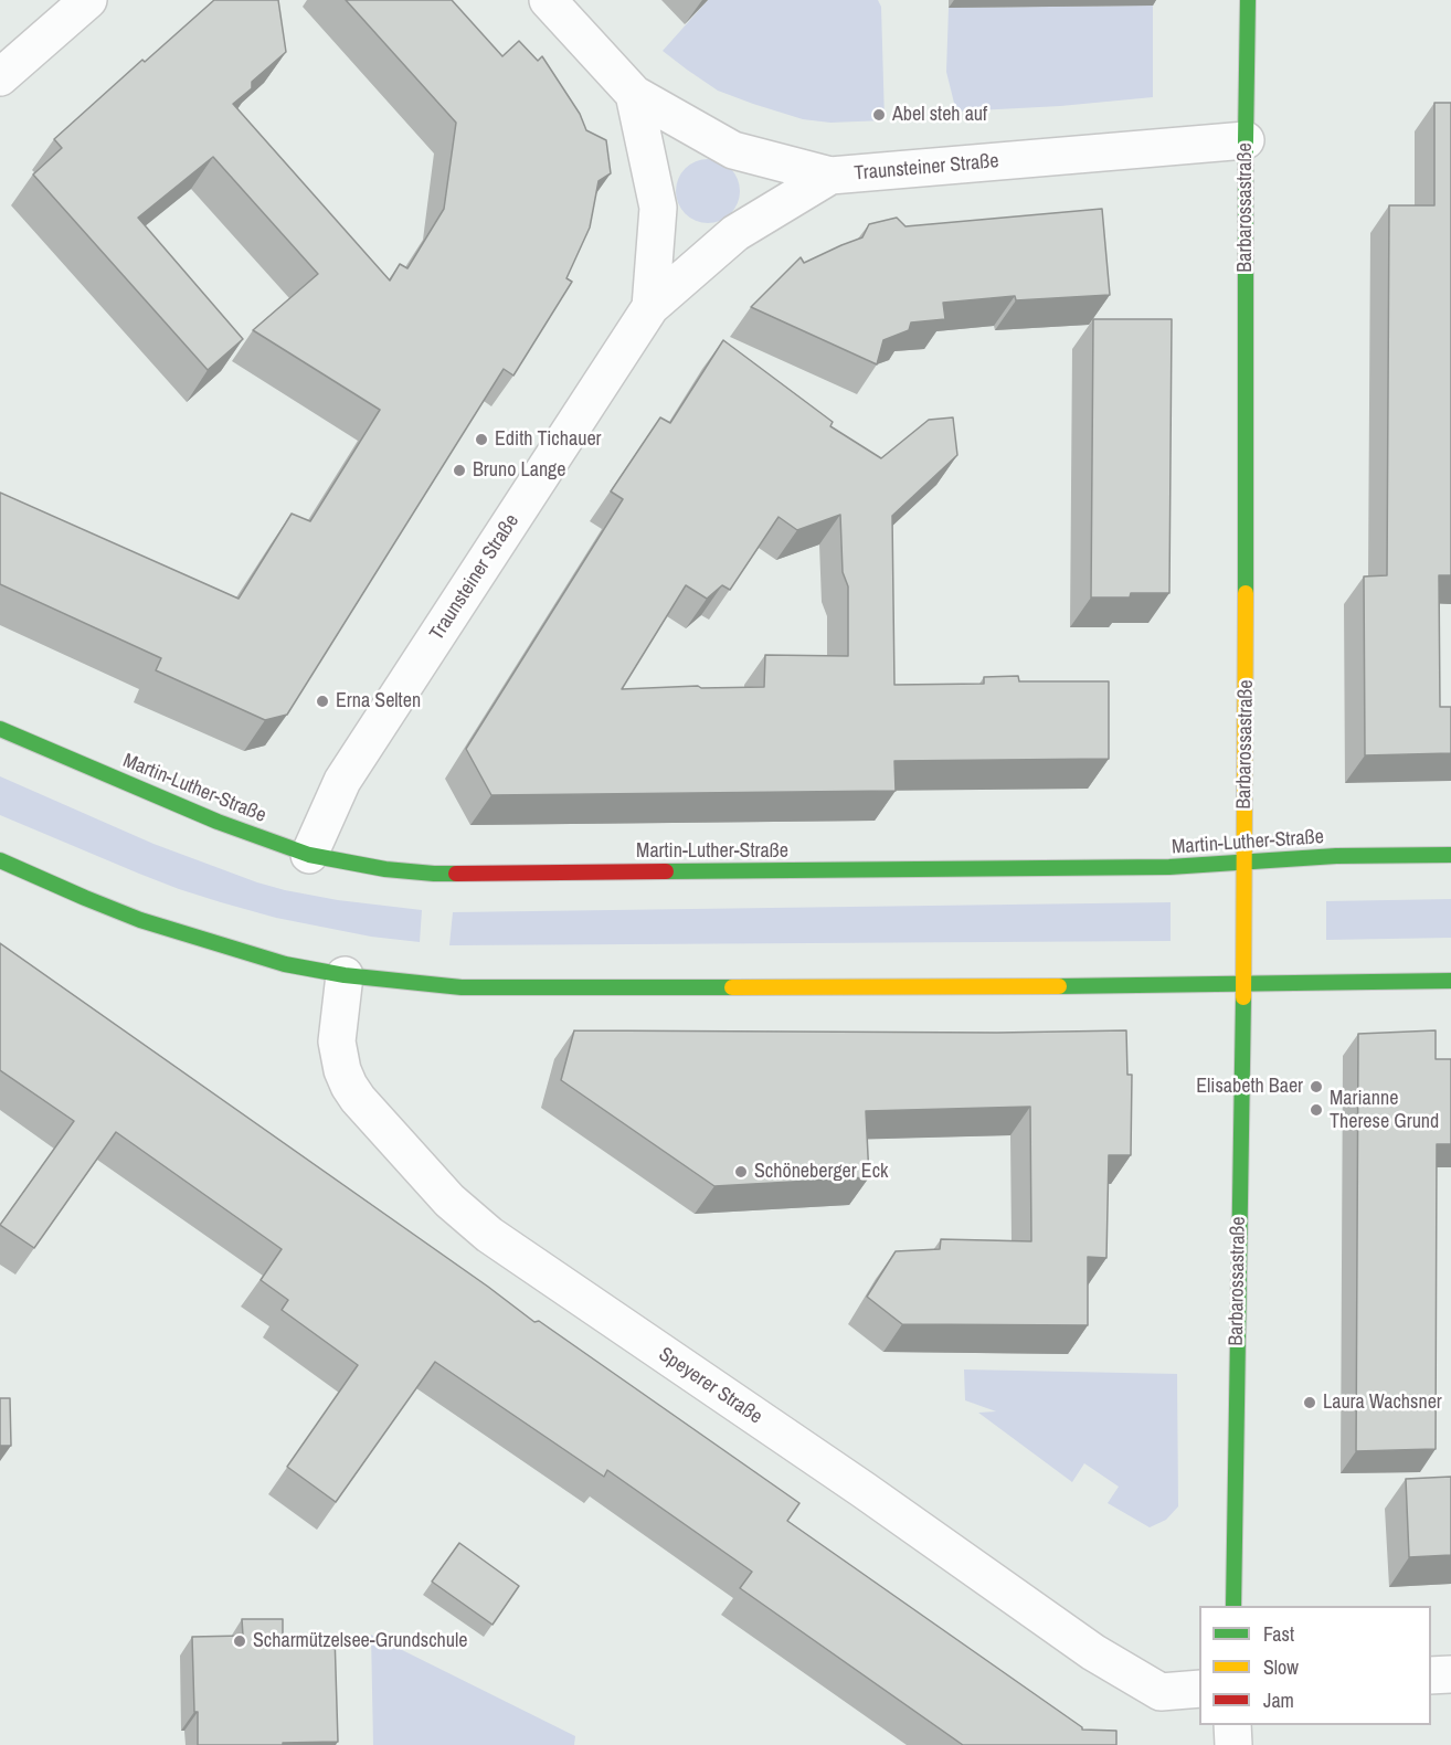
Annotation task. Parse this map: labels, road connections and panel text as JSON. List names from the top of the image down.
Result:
{
  "streets": {
    "main road": ["Barbarossastraße", "Martin-Luther-Straße"],
    "street": ["Traunsteiner Straße", "Speyerer Straße"]
  },
  "crossings": [
    ["Traunsteiner Straße", "Barbarossastraße"],
    ["Traunsteiner Straße", "Martin-Luther-Straße"],
    ["Barbarossastraße", "Martin-Luther-Straße"]
  ],
  "places": [
    "Abel steh auf",
    "Edith Tichauer",
    "Bruno Lange",
    "Erna Selten",
    "Elisabeth Baer",
    "Marianne Therese Grund",
    "Schöneberger Eck",
    "Laura Wachsner",
    "Scharmützelsee-Grundschule"
  ],
  "legend": ["Fast", "Slow", "Jam"]
}
